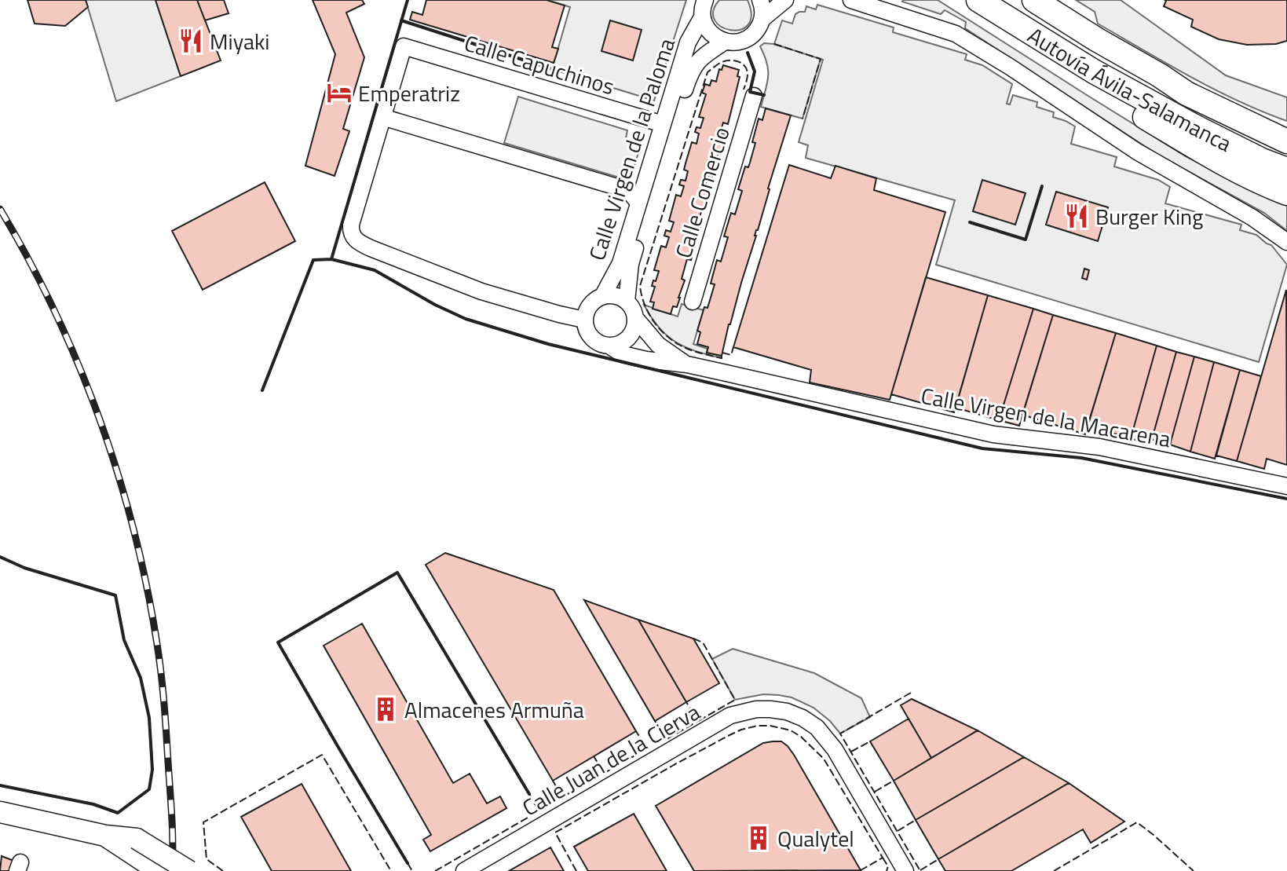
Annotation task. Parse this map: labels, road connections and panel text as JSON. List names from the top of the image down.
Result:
{
  "streets": {
    "highway": ["Autovía Ávila-Salamanca"],
    "street": [
      "Calle Capuchinos",
      "Calle Virgen de la Paloma",
      "Calle Comercio",
      "Calle Virgen de la Macarena",
      "Calle Juan de la Cierva"
    ]
  },
  "crossings": [
    ["Calle Capuchinos", "Calle Virgen de la Paloma"],
    ["Calle Virgen de la Paloma", "Calle Virgen de la Macarena"]
  ],
  "places": {
    "restaurant": ["Miyaki", "Burger King"],
    "hotel": ["Emperatriz"],
    "building": ["Almacenes Armuña", "Qualytel"]
  }
}
